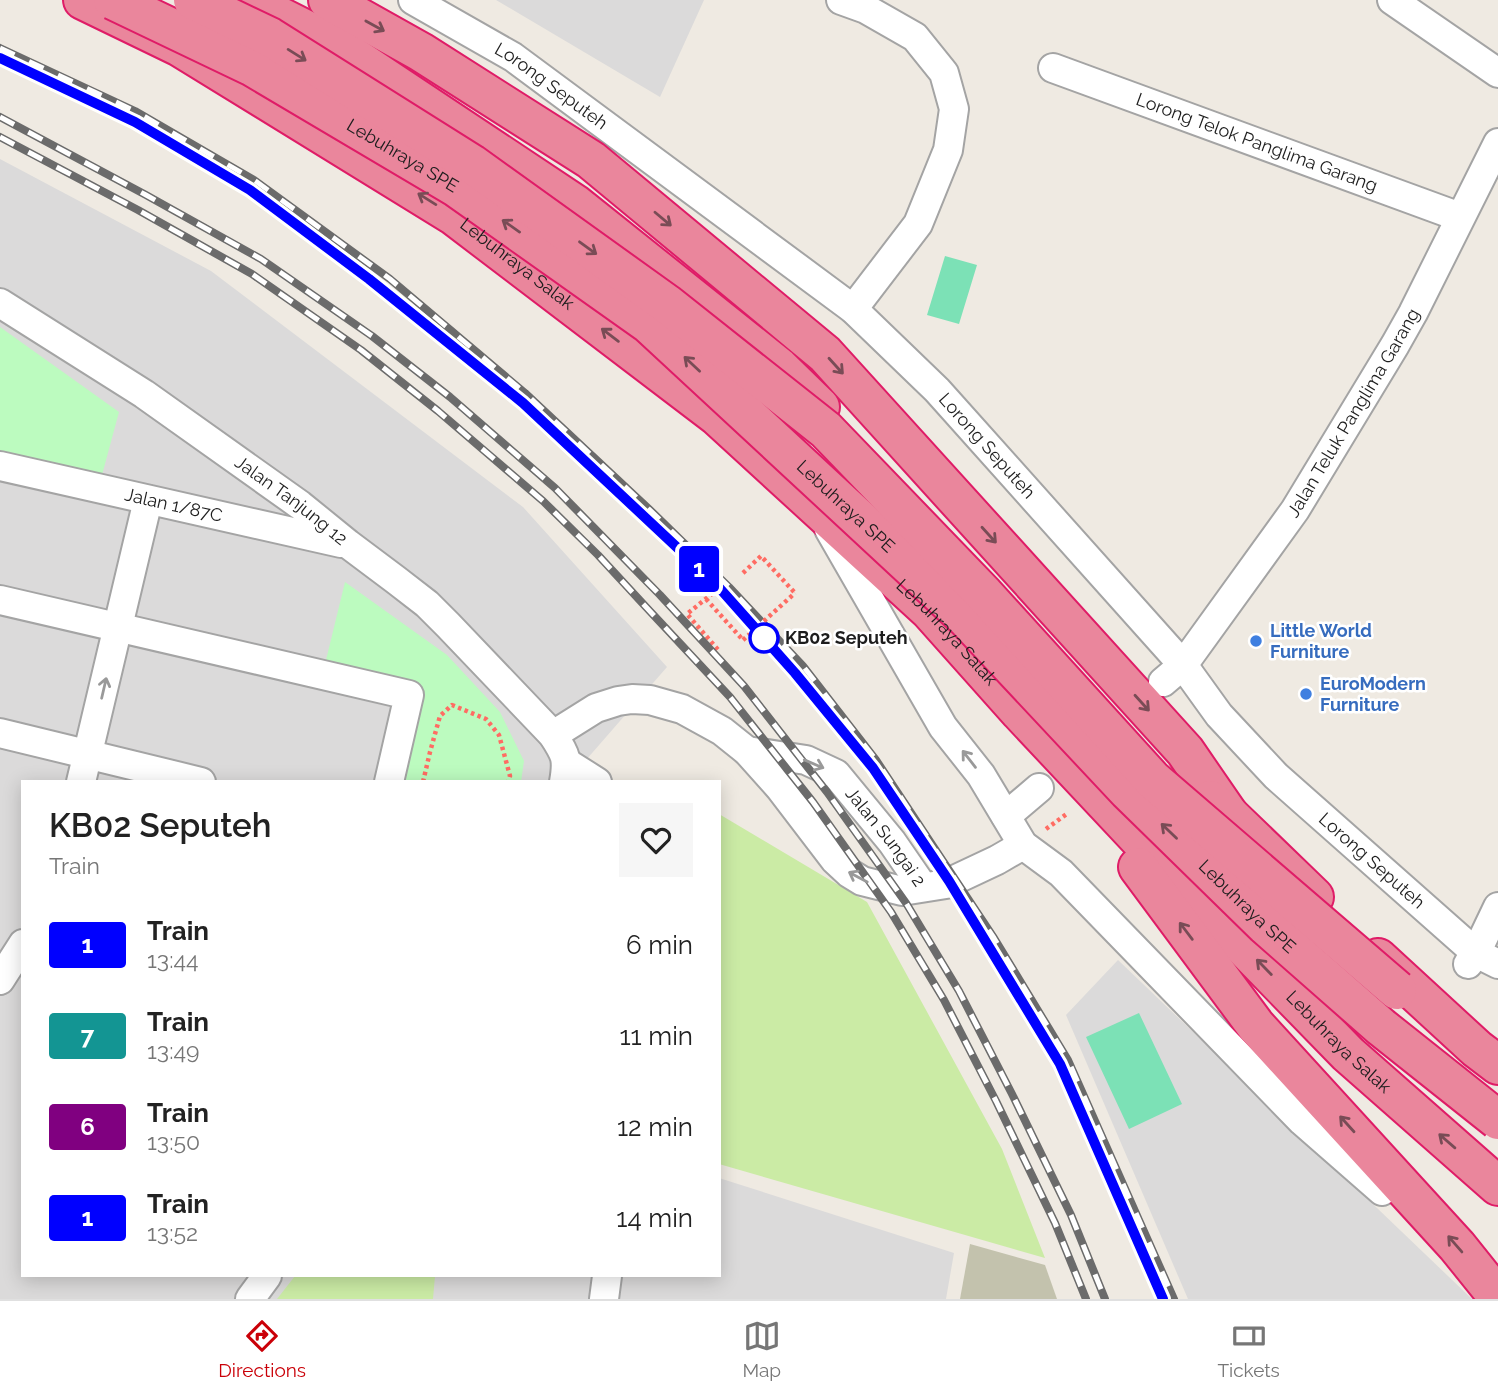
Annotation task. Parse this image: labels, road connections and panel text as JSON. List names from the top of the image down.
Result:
{
  "streets": {
    "highway": ["Lebuhraya SPE", "Lebuhraya Salak"],
    "street": [
      "Lorong Seputeh",
      "Lorong Telok Panglima Garang",
      "Jalan Teluk Panglima Garang",
      "Jalan Tanjung 12",
      "Jalan 1/87C",
      "Jalan Sungai 2"
    ]
  },
  "crossings": [
    ["Lorong Seputeh", "Jalan Teluk Panglima Garang"],
    ["Lorong Telok Panglima Garang", "Jalan Teluk Panglima Garang"],
    ["Jalan Tanjung 12", "Jalan 1/87C"],
    ["Jalan Tanjung 12", "Jalan Sungai 2"]
  ],
  "places": ["KB02 Seputeh", "Little World Furniture", "EuroModern Furniture"],
  "page": {
    "on_map": "1",
    "heading": ["KB02 Seputeh", "Train"],
    "list": [
      {
        "mark": "1",
        "name": "Train",
        "note": "13:44",
        "value": "6 min"
      },
      {
        "mark": "7",
        "name": "Train",
        "note": "13:49",
        "value": "11 min"
      },
      {
        "mark": "6",
        "name": "Train",
        "note": "13:50",
        "value": "12 min"
      },
      {
        "mark": "1",
        "name": "Train",
        "note": "13:52",
        "value": "14 min"
      }
    ],
    "tabs": ["Directions", "Map", "Tickets"]
  }
}
